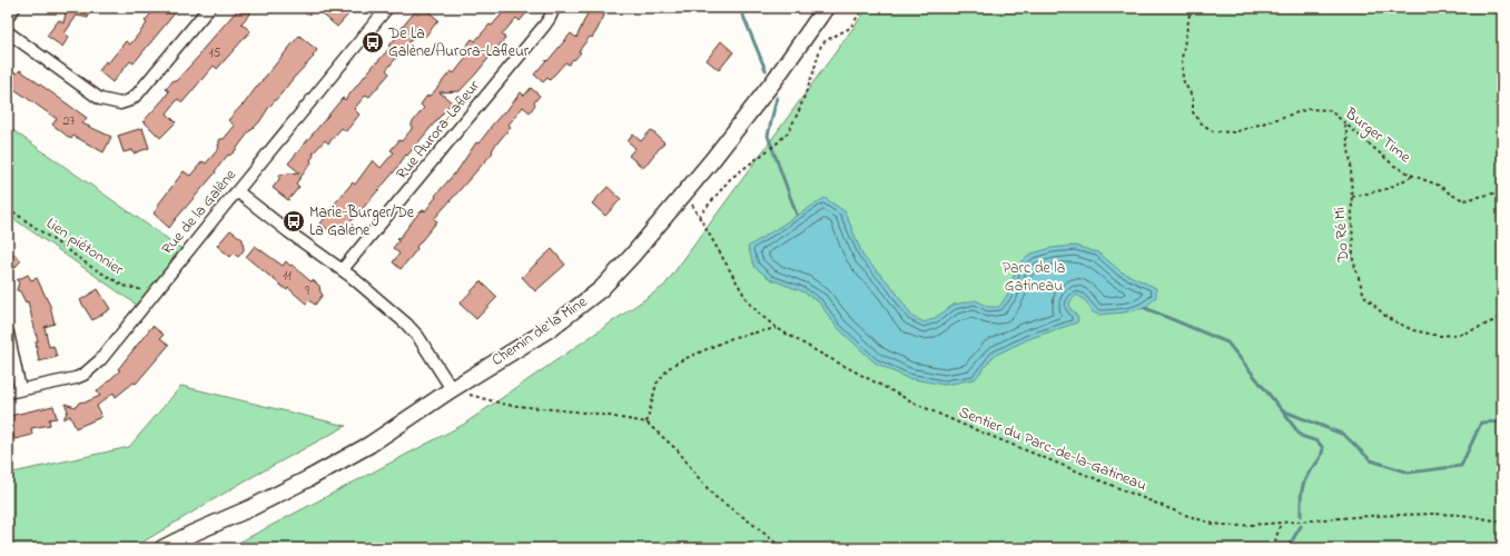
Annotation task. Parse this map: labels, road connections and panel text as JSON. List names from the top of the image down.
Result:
{
  "streets": {
    "street": ["Rue Aurora-Lafleur", "Rue de la Galène", "Chemin de la Mine"],
    "path": [
      "Burger Time",
      "Do Ré Mi",
      "Lien piétonnier",
      "Sentier du Parc-de-la-Gatineau"
    ]
  },
  "crossings": [
    ["Burger Time", "Do Ré Mi"],
    ["Rue de la Galène", "Lien piétonnier"],
    ["Chemin de la Mine", "Sentier du Parc-de-la-Gatineau"]
  ],
  "parks": ["Parc de la Gatineau"],
  "places": {
    "bus stop": ["De La Galène/Aurora-Lafleur", "Marie-Burger/De La Galène"]
  },
  "house_numbers": [
    "15",
    "27",
    "11",
    "9"
  ]
}
